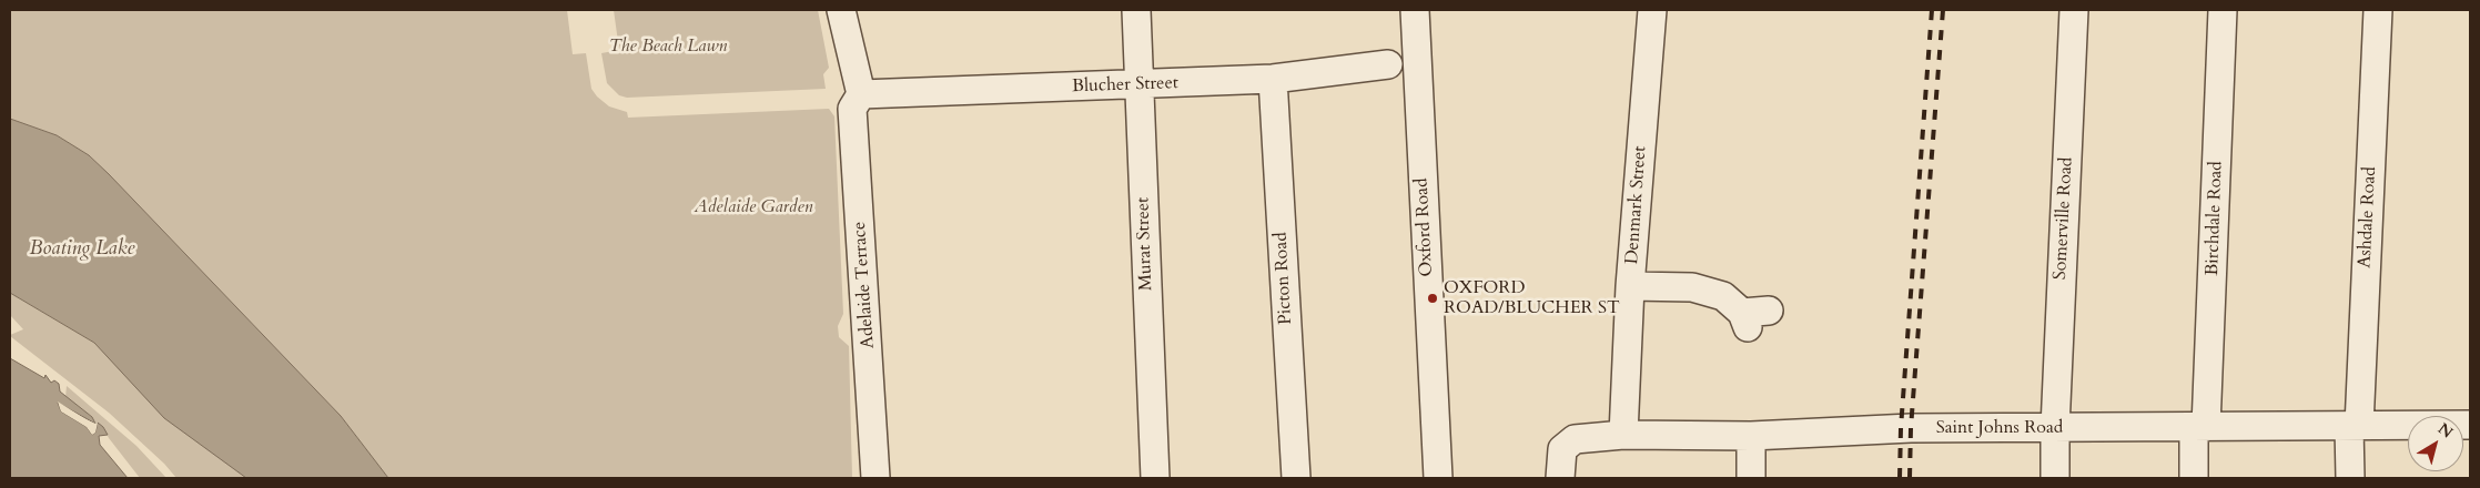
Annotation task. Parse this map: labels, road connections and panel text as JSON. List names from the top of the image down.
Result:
{
  "streets": {
    "street": [
      "Blucher Street",
      "Denmark Street",
      "Ashdale Road",
      "Somerville Road",
      "Birchdale Road",
      "Oxford Road",
      "Murat Street",
      "Picton Road",
      "Adelaide Terrace",
      "Saint Johns Road"
    ]
  },
  "crossings": [
    ["Blucher Street", "Murat Street"],
    ["Blucher Street", "Picton Road"],
    ["Blucher Street", "Adelaide Terrace"],
    ["Denmark Street", "Saint Johns Road"],
    ["Ashdale Road", "Saint Johns Road"],
    ["Somerville Road", "Saint Johns Road"],
    ["Birchdale Road", "Saint Johns Road"]
  ],
  "water": ["Boating Lake"],
  "parks": ["The Beach Lawn", "Adelaide Garden"],
  "places": ["OXFORD ROAD/BLUCHER ST"],
  "north": "top right"
}
